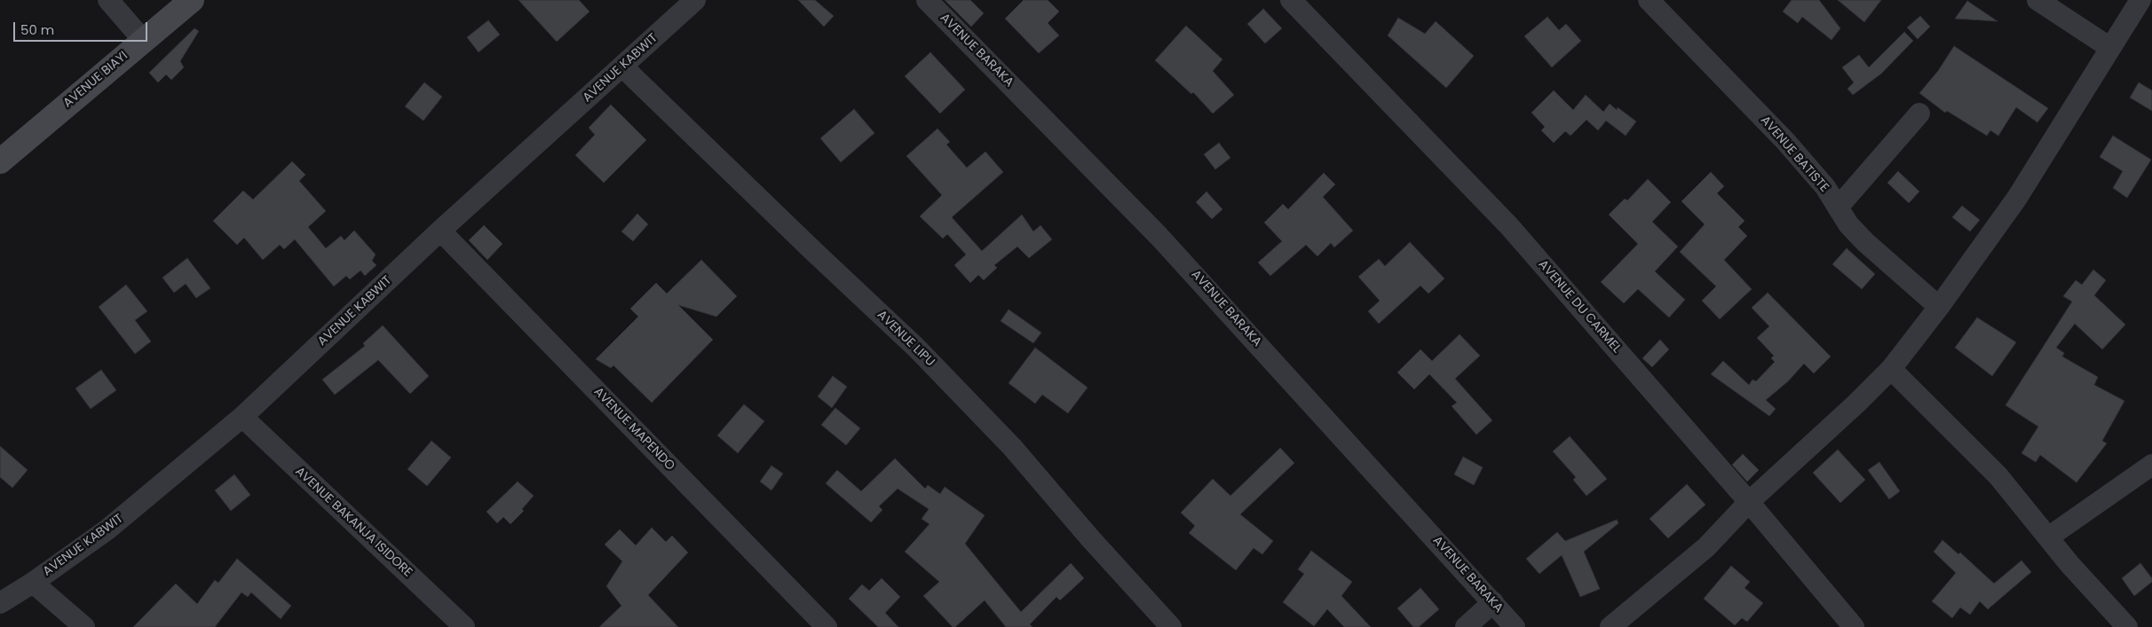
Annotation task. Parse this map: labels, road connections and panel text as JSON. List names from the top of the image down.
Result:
{
  "streets": {
    "street": [
      "AVENUE BARAKA",
      "AVENUE KABWIT",
      "AVENUE BIAYI",
      "AVENUE BATISTE",
      "AVENUE DU CARMEL",
      "AVENUE LIPU",
      "AVENUE MAPENDO",
      "AVENUE BAKANJA ISIDORE"
    ]
  },
  "crossings": [
    ["AVENUE KABWIT", "AVENUE LIPU"],
    ["AVENUE KABWIT", "AVENUE MAPENDO"],
    ["AVENUE KABWIT", "AVENUE BAKANJA ISIDORE"]
  ],
  "scale_bar": "50 m"
}
